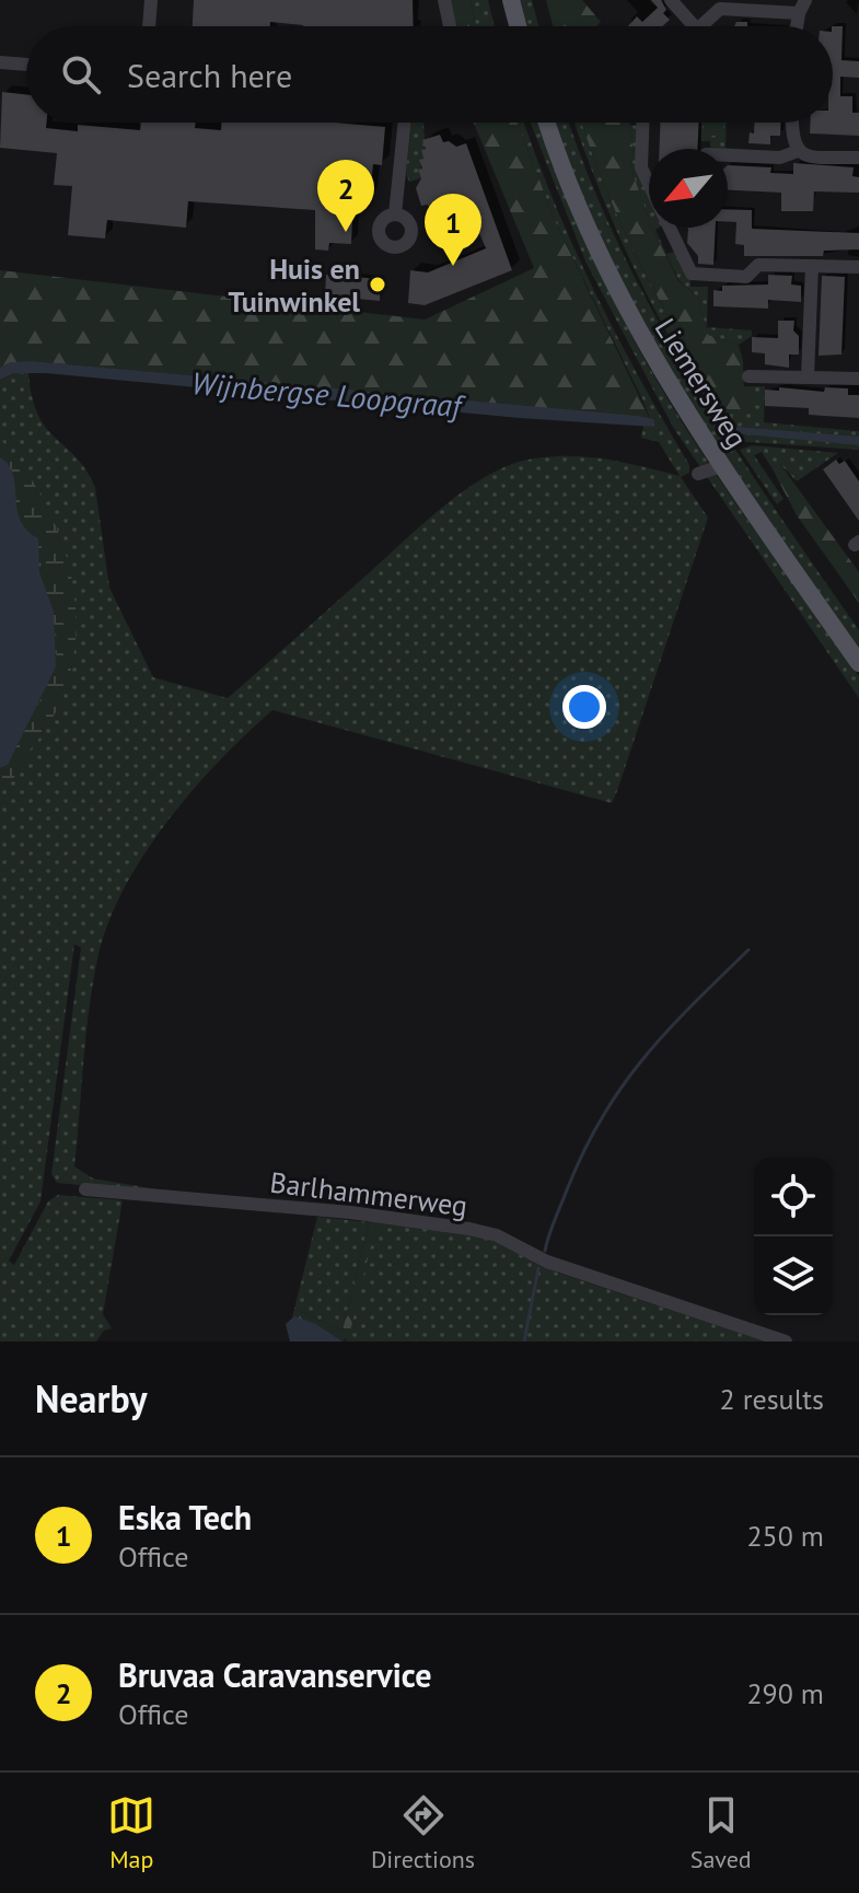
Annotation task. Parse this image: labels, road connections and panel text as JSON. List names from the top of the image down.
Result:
{
  "streets": {
    "main road": ["Liemersweg"],
    "street": ["Barlhammerweg"]
  },
  "water": ["Wijnbergse Loopgraaf"],
  "places": ["Huis en Tuinwinkel"],
  "north": "bottom left",
  "page": {
    "search": "Search here",
    "pins": ["2", "1"],
    "heading": ["Nearby", "2 results"],
    "list": [
      {
        "mark": "1",
        "name": "Eska Tech",
        "note": "Office",
        "value": "250 m"
      },
      {
        "mark": "2",
        "name": "Bruvaa Caravanservice",
        "note": "Office",
        "value": "290 m"
      }
    ],
    "nav": ["Map", "Directions", "Saved"]
  }
}
